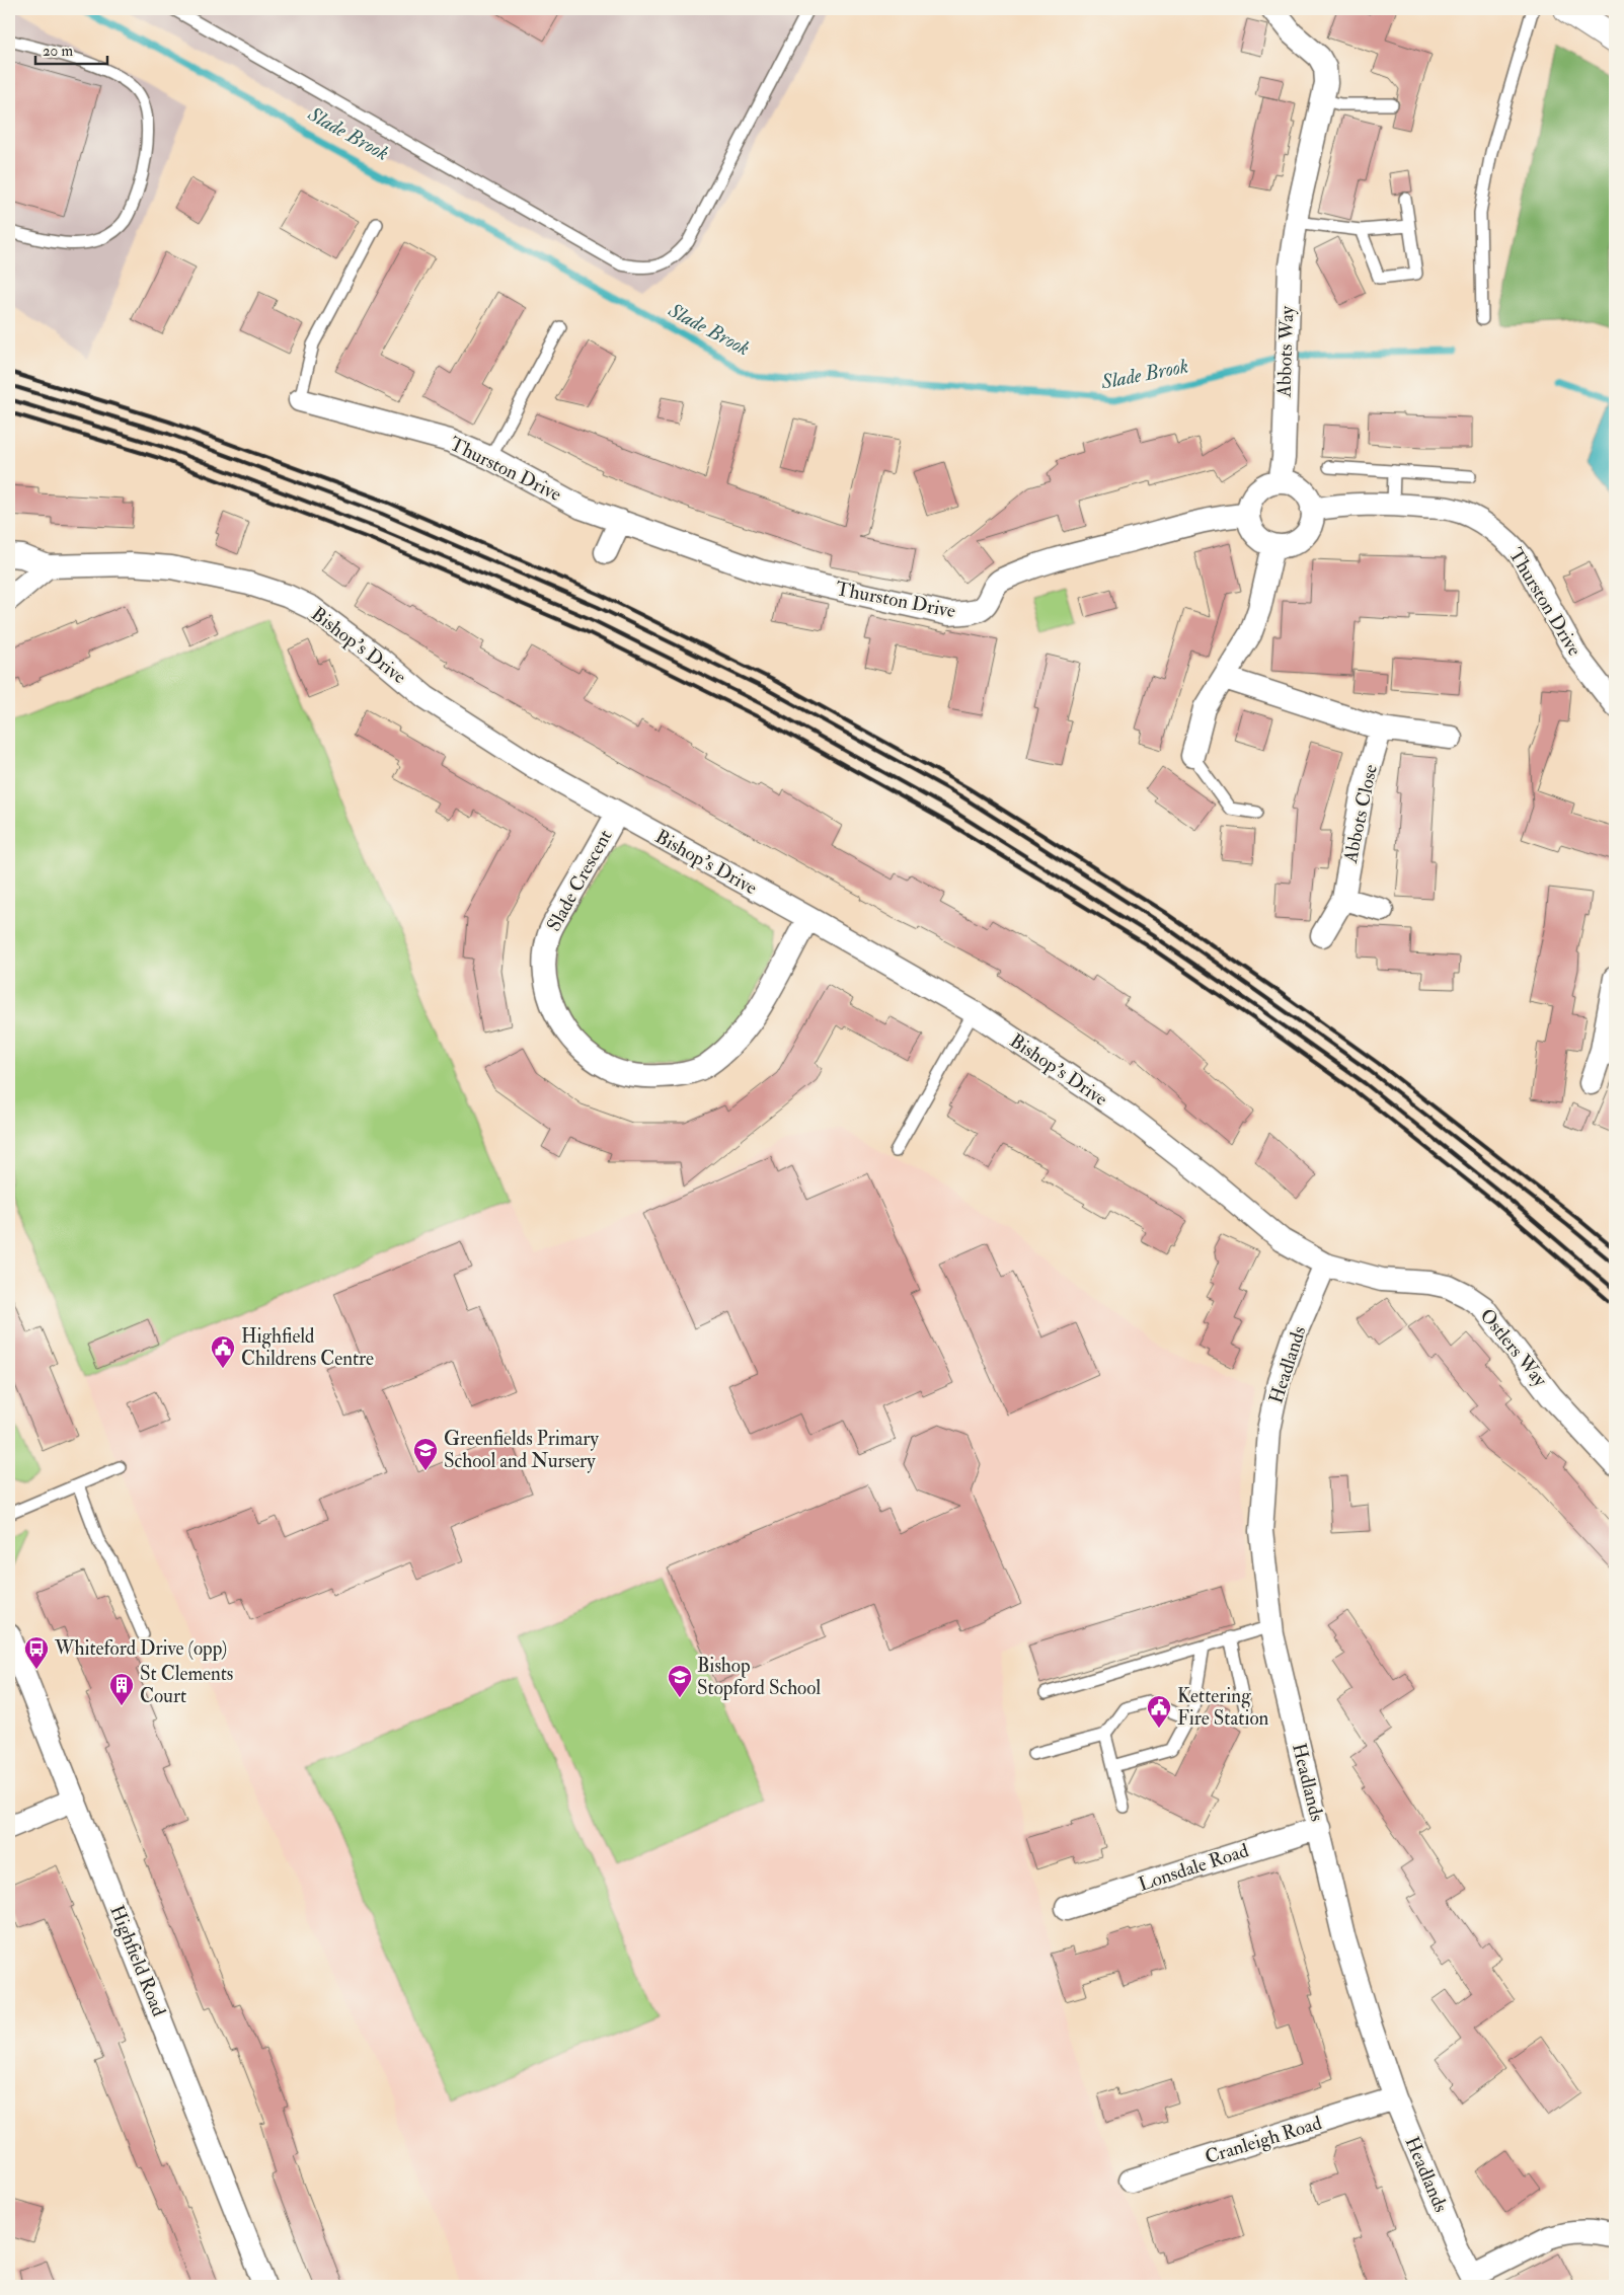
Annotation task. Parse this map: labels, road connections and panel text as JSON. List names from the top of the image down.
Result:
{
  "streets": {
    "street": [
      "Abbots Way",
      "Thurston Drive",
      "Bishop's Drive",
      "Abbots Close",
      "Slade Crescent",
      "Ostlers Way",
      "Headlands",
      "Lonsdale Road",
      "Highfield Road",
      "Cranleigh Road"
    ]
  },
  "crossings": [
    ["Abbots Way", "Thurston Drive"],
    ["Bishop's Drive", "Slade Crescent"],
    ["Bishop's Drive", "Ostlers Way"],
    ["Bishop's Drive", "Headlands"],
    ["Ostlers Way", "Headlands"],
    ["Headlands", "Lonsdale Road"],
    ["Headlands", "Cranleigh Road"]
  ],
  "water": ["Slade Brook"],
  "places": {
    "public building": ["Highfield Childrens Centre", "Kettering Fire Station"],
    "school or university": ["Greenfields Primary School and Nursery", "Bishop Stopford School"],
    "bus stop": ["Whiteford Drive (opp)"],
    "building": ["St Clements Court"]
  },
  "scale_bar": "20 m"
}
